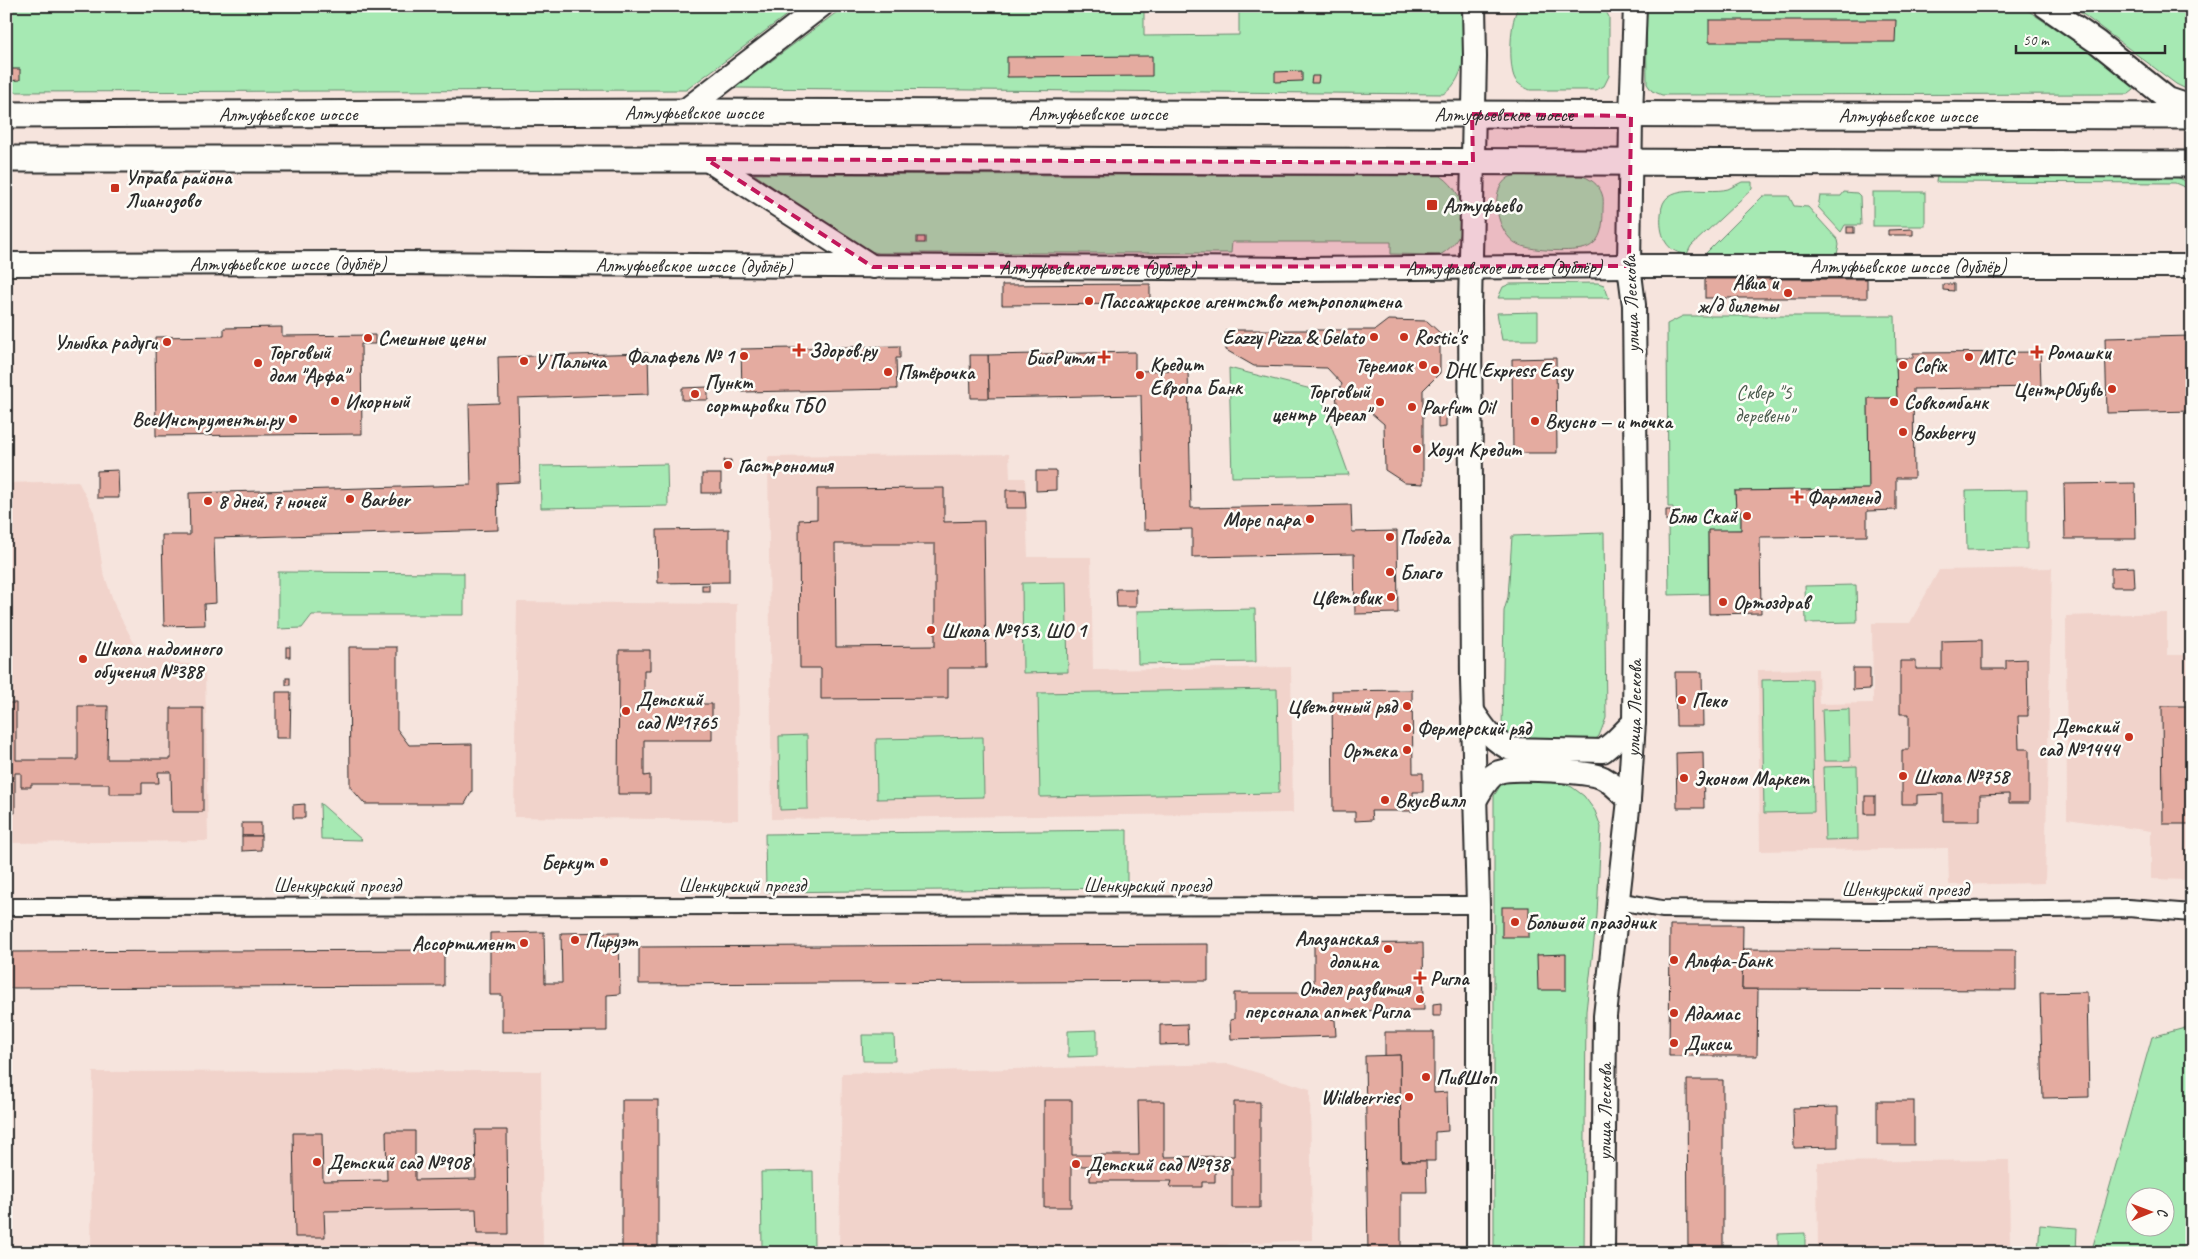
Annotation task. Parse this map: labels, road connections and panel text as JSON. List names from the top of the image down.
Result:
{
  "streets": {
    "main road": ["Алтуфьевское шоссе", "Алтуфьевское шоссе (дублёр)", "улица Лескова"],
    "street": ["Шенкурский проезд"]
  },
  "crossings": [
    ["Алтуфьевское шоссе", "улица Лескова"],
    ["Алтуфьевское шоссе (дублёр)", "улица Лескова"],
    ["улица Лескова", "Шенкурский проезд"]
  ],
  "parks": ["Сквер \"5 деревень\""],
  "places": {
    "transit": ["Управа района Лианозово", "Алтуфьево"],
    "other": [
      "Авиа и ж/д билеты",
      "Пассажирское агентство метрополитена",
      "Eazzy Pizza & Gelato",
      "Rostic's",
      "Смешные цены",
      "Улыбка радуги",
      "Фалафель № 1",
      "МТС",
      "У Палыча",
      "Торговый дом \"Арфа\"",
      "Теремок",
      "Cofix",
      "DHL Express Easy",
      "Пятёрочка",
      "Кредит Европа Банк",
      "ЦентрОбувь",
      "Пункт сортировки ТБО",
      "Икорный",
      "Торговый центр \"Ареал\"",
      "Совкомбанк",
      "Parfum Oil",
      "ВсеИнструменты.ру",
      "Вкусно — и точка",
      "Boxberry",
      "Хоум Кредит",
      "Гастрономия",
      "Barber",
      "8 дней, 7 ночей",
      "Блю Скай",
      "Море пара",
      "Победа",
      "Благо",
      "Цветовик",
      "Ортоздрав",
      "Школа №953, ШО 1",
      "Школа надомного обучения №388",
      "Пеко",
      "Цветочный ряд",
      "Детский сад №1765",
      "Фермерский ряд",
      "Детский сад №1444",
      "Ортека",
      "Школа №758",
      "Эконом Маркет",
      "ВкусВилл",
      "Беркут",
      "Большой праздник",
      "Пируэт",
      "Ассортимент",
      "Алазанская долина",
      "Альфа-Банк",
      "Отдел развития персонала аптек Ригла",
      "Адамас",
      "Дикси",
      "ПивШоп",
      "Wildberries",
      "Детский сад №908",
      "Детский сад №938"
    ],
    "health": [
      "Здоров.ру",
      "Ромашки",
      "БиоРитм",
      "Фармленд",
      "Ригла"
    ]
  },
  "scale_bar": "50 m",
  "north": "right"
}
